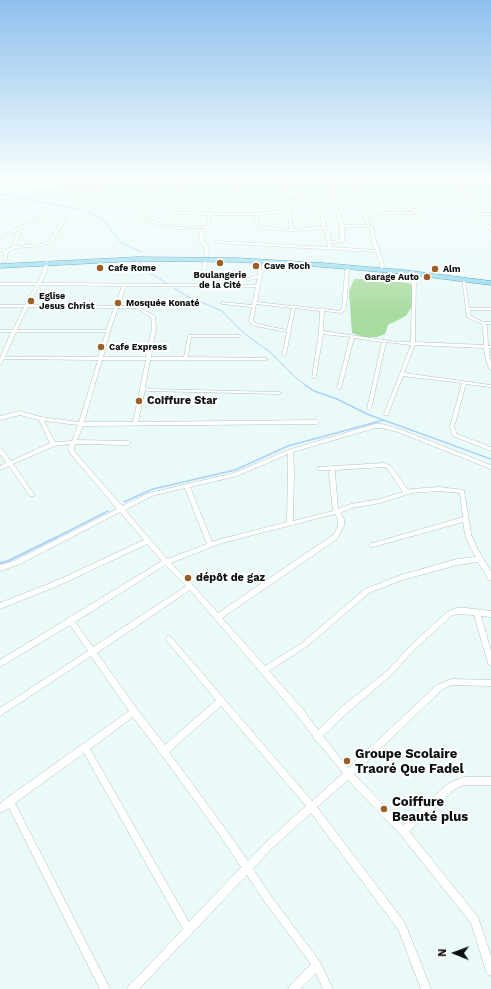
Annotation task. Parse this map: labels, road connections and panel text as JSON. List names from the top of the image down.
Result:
{
  "places": [
    "Boulangerie de la Cité",
    "Cave Roch",
    "Cafe Rome",
    "Alm",
    "Garage Auto",
    "Eglise Jesus Christ",
    "Mosquée Konaté",
    "Cafe Express",
    "Coiffure Star",
    "dépôt de gaz",
    "Groupe Scolaire Traoré Que Fadel",
    "Coiffure Beauté plus"
  ],
  "north": "left"
}
